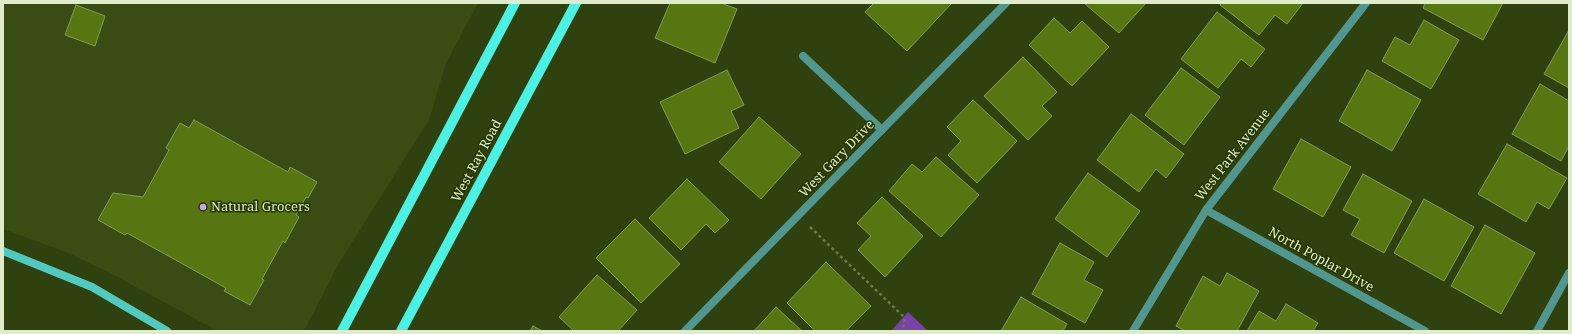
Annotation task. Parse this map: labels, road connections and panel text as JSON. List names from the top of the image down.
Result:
{
  "streets": {
    "main road": ["West Ray Road"],
    "street": ["West Park Avenue", "West Gary Drive", "North Poplar Drive"]
  },
  "crossings": [
    ["West Park Avenue", "North Poplar Drive"]
  ],
  "places": ["Natural Grocers"]
}
